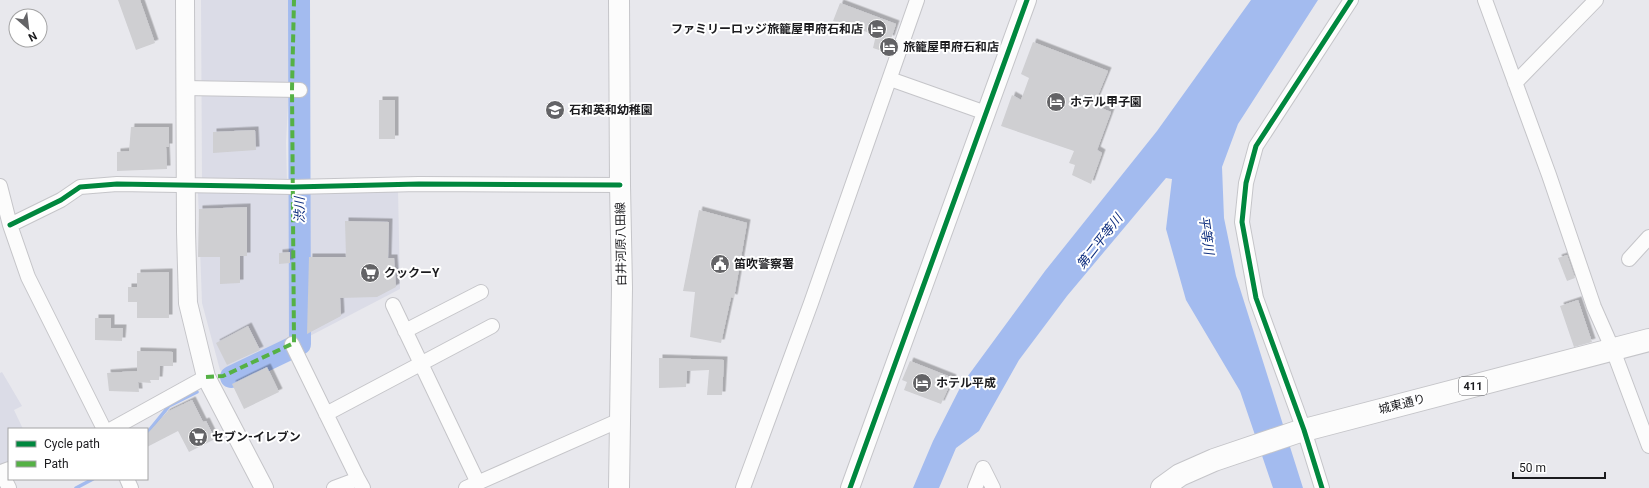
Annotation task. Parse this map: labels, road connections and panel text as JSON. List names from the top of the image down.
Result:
{
  "streets": {
    "highway": ["411", "城東通り"],
    "main road": ["白井河原八田線"]
  },
  "water": ["渋川", "平等川", "第二平等川"],
  "places": {
    "hotel": [
      "ファミリーロッジ旅籠屋甲府石和店",
      "旅籠屋甲府石和店",
      "ホテル甲子園",
      "ホテル平成"
    ],
    "school or university": ["石和英和幼稚園"],
    "public building": ["笛吹警察署"],
    "supermarket": ["クックーY", "セブン-イレブン"]
  },
  "legend": ["Cycle path", "Path"],
  "scale_bar": "50 m",
  "north": "bottom right"
}
